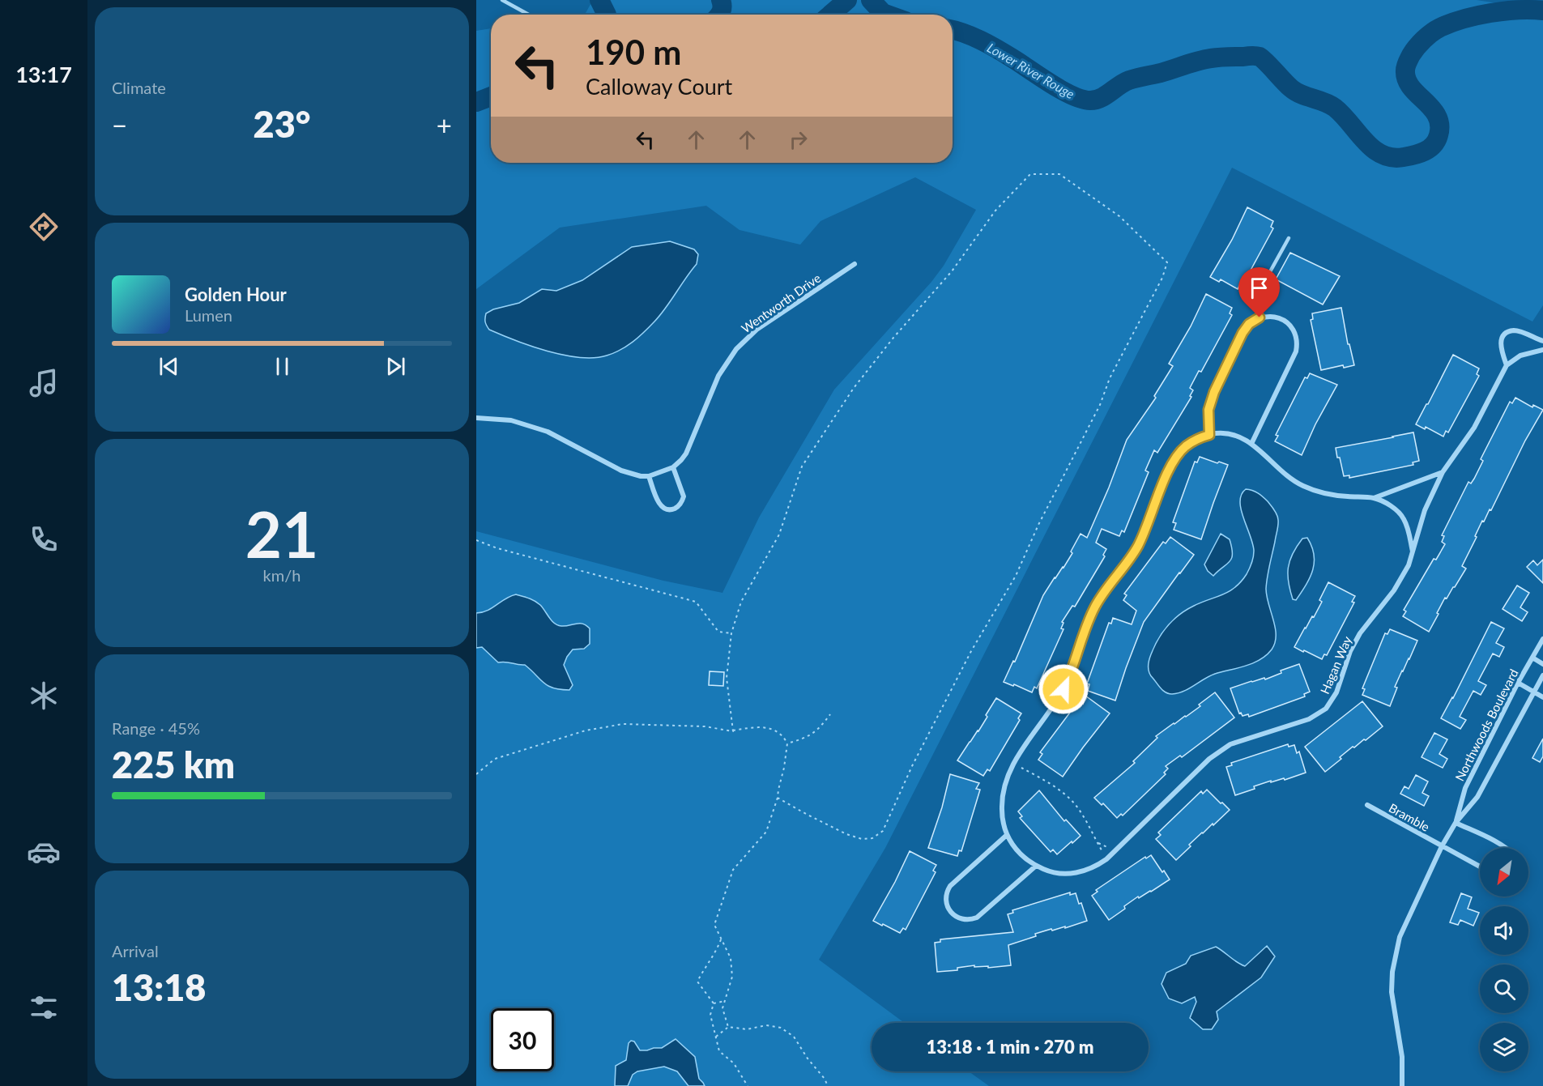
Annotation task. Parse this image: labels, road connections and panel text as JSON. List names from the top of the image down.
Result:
{
  "streets": {
    "street": [
      "Wentworth Drive",
      "Hagan Way",
      "Northwoods Boulevard",
      "Bramble"
    ]
  },
  "crossings": [
    ["Northwoods Boulevard", "Bramble"]
  ],
  "water": ["Lower River Rouge"],
  "north": "bottom left",
  "page": {
    "tabs": "13:17",
    "tile": [
      "Climate",
      ["21", "km/h"],
      ["Range · 45%", "225 km"],
      ["Arrival", "13:18"]
    ],
    "turn": ["190 m", "Calloway Court"],
    "heat": ["−", "23°", "+"],
    "song": ["Golden Hour", "Lumen"],
    "limit": "30",
    "trip": "13:18 · 1 min · 270 m"
  }
}
